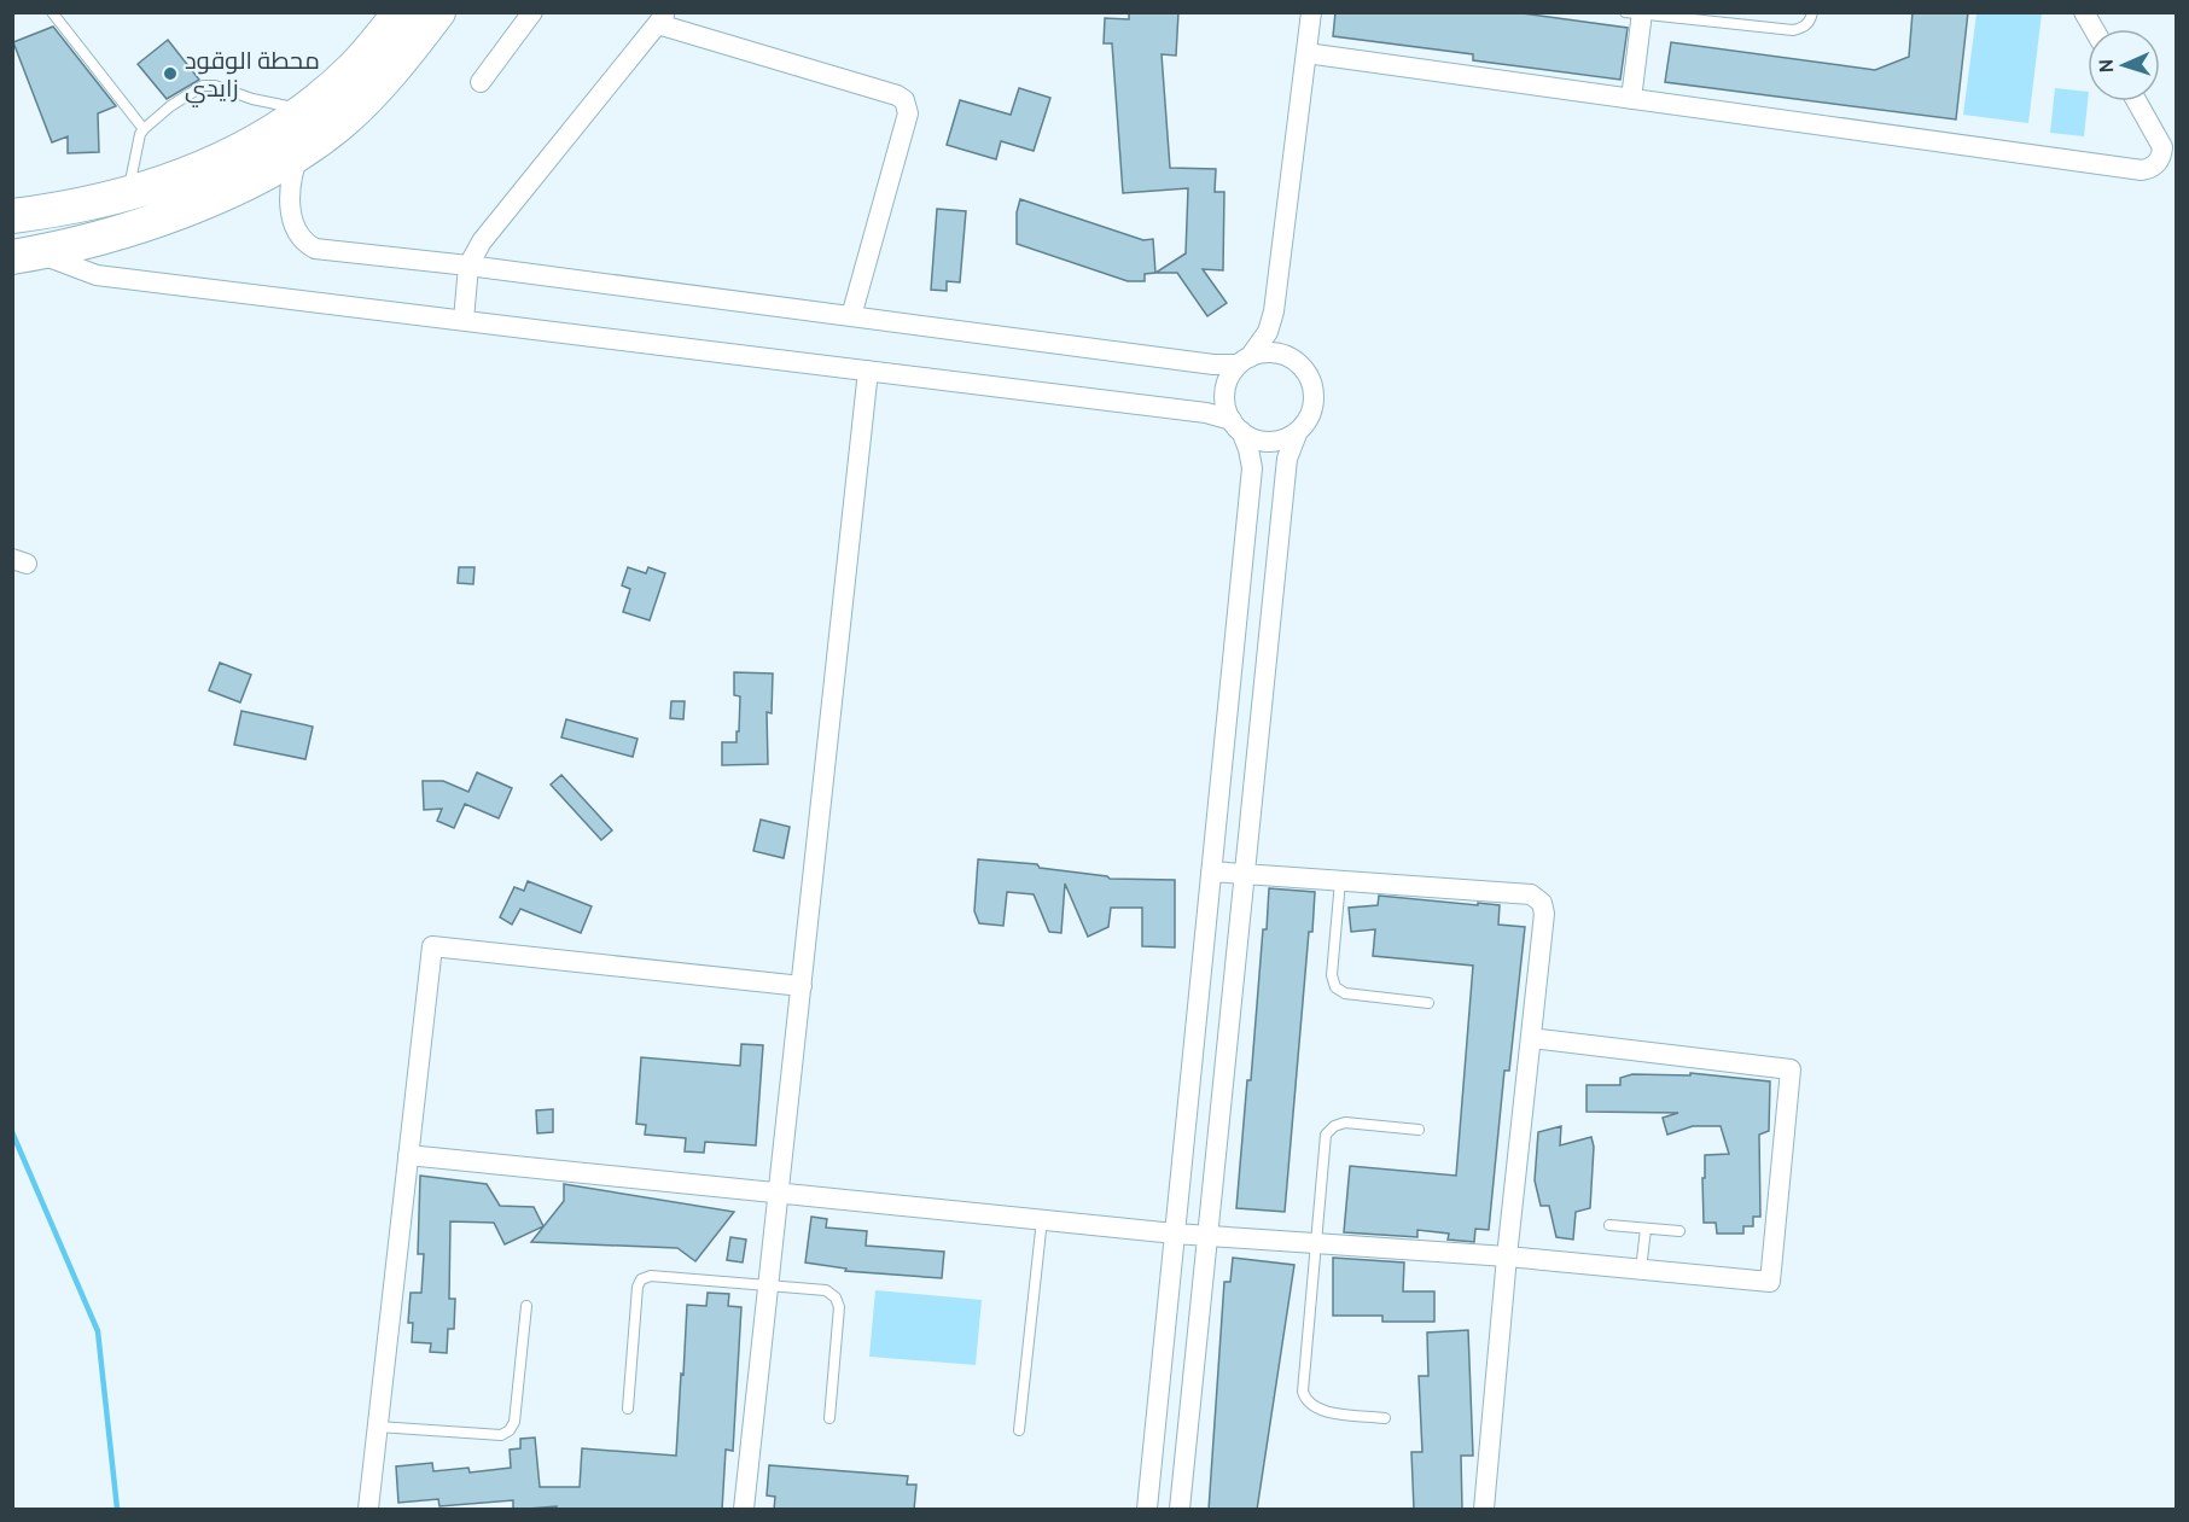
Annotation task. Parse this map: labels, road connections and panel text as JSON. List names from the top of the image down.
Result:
{
  "places": ["محطة الوقود زايدي"],
  "north": "left"
}
